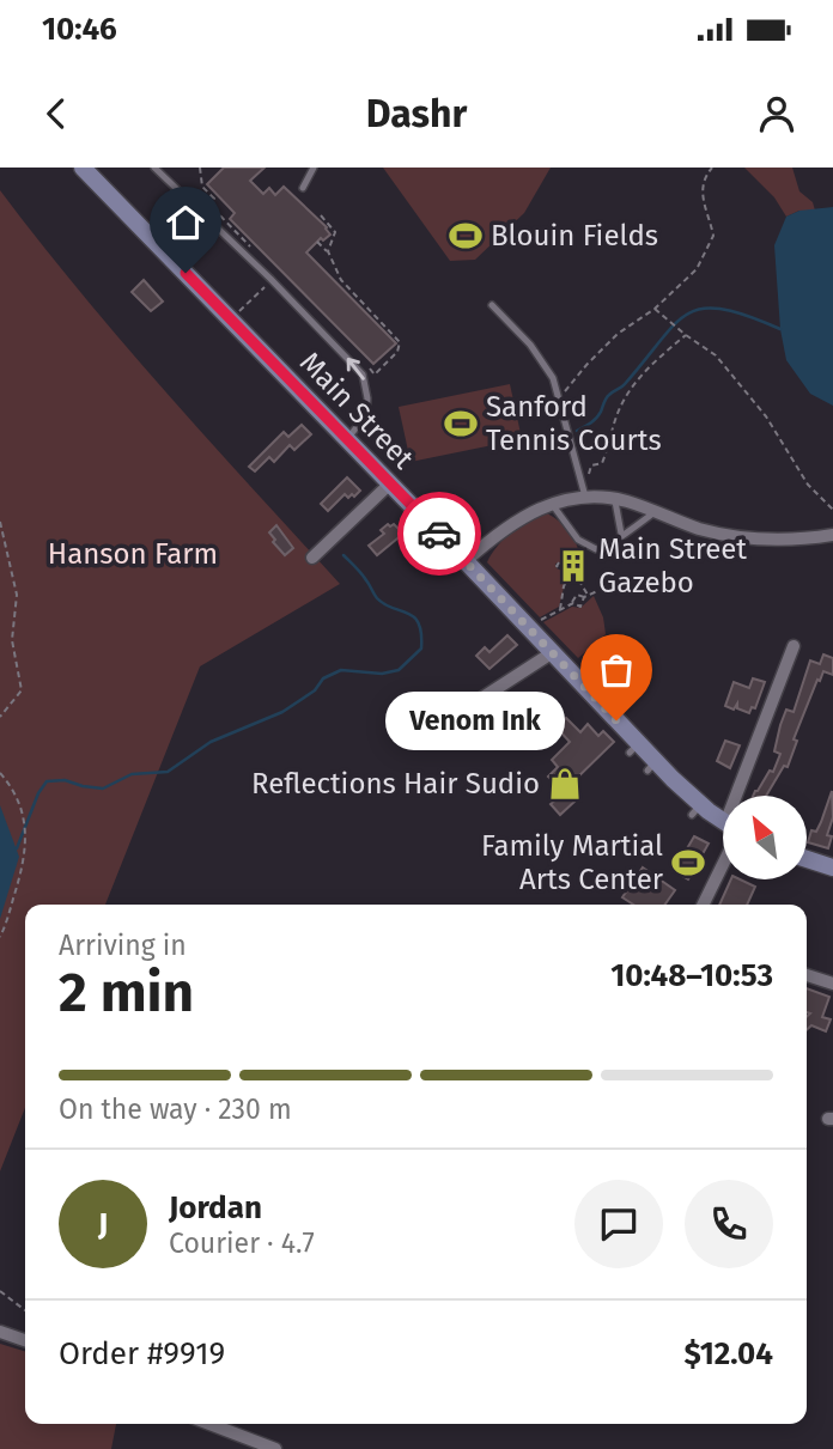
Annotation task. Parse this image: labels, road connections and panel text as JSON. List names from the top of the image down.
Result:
{
  "streets": {
    "main road": ["Main Street"]
  },
  "parks": ["Hanson Farm"],
  "places": {
    "sports": ["Blouin Fields", "Sanford Tennis Courts", "Family Martial Arts Center"],
    "building": ["Main Street Gazebo"],
    "other": ["Venom Ink"],
    "shop": ["Reflections Hair Sudio"]
  },
  "north": "top left",
  "page": {
    "status": "10:46",
    "header": "Dashr",
    "bubble": "Venom Ink",
    "heading": ["2 min", "Arriving in", "10:48–10:53"],
    "panel": [
      "Jordan",
      "Courier · 4.7",
      "Order #9919",
      "$12.04"
    ],
    "bar": "On the way · 230 m",
    "round": "J"
  }
}
